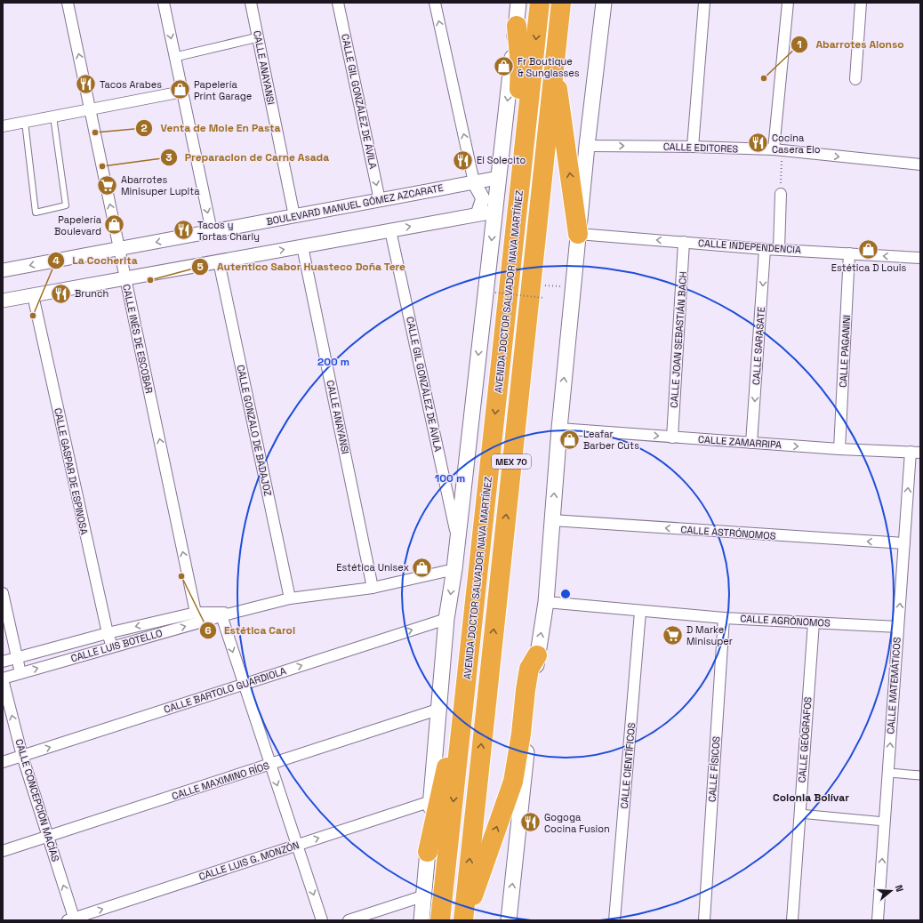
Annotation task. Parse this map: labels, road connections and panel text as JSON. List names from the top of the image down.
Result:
{
  "streets": {
    "highway": ["AVENIDA DOCTOR SALVADOR NAVA MARTÍNEZ", "MEX 70"],
    "street": [
      "CALLE ANAYANSI",
      "CALLE GIL GONZÁLEZ DE ÁVILA",
      "CALLE EDITORES",
      "BOULEVARD MANUEL GÓMEZ AZCARATE",
      "CALLE INDEPENDENCIA",
      "CALLE INÉS DE ESCOBAR",
      "CALLE JOAN SEBASTIÁN BACH",
      "CALLE SARASATE",
      "CALLE PAGANINI",
      "CALLE GONZALO DE BADAJOZ",
      "CALLE ZAMARRIPA",
      "CALLE GASPAR DE ESPINOSA",
      "CALLE ASTRÓNOMOS",
      "CALLE AGRÓNOMOS",
      "CALLE LUIS BOTELLO",
      "CALLE MATEMÁTICOS",
      "CALLE BARTOLO GUARDIOLA",
      "CALLE GEÓGRAFOS",
      "CALLE CIENTÍFICOS",
      "CALLE FÍSICOS",
      "CALLE MAXIMINO RÍOS",
      "CALLE CONCEPCIÓN MACÍAS",
      "CALLE LUIS G. MONZÓN"
    ]
  },
  "crossings": [
    ["CALLE ANAYANSI", "BOULEVARD MANUEL GÓMEZ AZCARATE"],
    ["CALLE ANAYANSI", "CALLE LUIS BOTELLO"],
    ["CALLE GIL GONZÁLEZ DE ÁVILA", "BOULEVARD MANUEL GÓMEZ AZCARATE"],
    ["BOULEVARD MANUEL GÓMEZ AZCARATE", "CALLE INÉS DE ESCOBAR"],
    ["CALLE INDEPENDENCIA", "CALLE JOAN SEBASTIÁN BACH"],
    ["CALLE INDEPENDENCIA", "CALLE SARASATE"],
    ["CALLE INDEPENDENCIA", "CALLE PAGANINI"],
    ["CALLE INÉS DE ESCOBAR", "CALLE LUIS BOTELLO"],
    ["CALLE JOAN SEBASTIÁN BACH", "CALLE ZAMARRIPA"],
    ["CALLE SARASATE", "CALLE ZAMARRIPA"],
    ["CALLE PAGANINI", "CALLE ZAMARRIPA"],
    ["CALLE GONZALO DE BADAJOZ", "CALLE LUIS BOTELLO"],
    ["CALLE ZAMARRIPA", "CALLE MATEMÁTICOS"],
    ["CALLE GASPAR DE ESPINOSA", "CALLE LUIS BOTELLO"],
    ["CALLE ASTRÓNOMOS", "CALLE MATEMÁTICOS"],
    ["CALLE AGRÓNOMOS", "CALLE MATEMÁTICOS"],
    ["CALLE AGRÓNOMOS", "CALLE GEÓGRAFOS"],
    ["CALLE AGRÓNOMOS", "CALLE CIENTÍFICOS"],
    ["CALLE AGRÓNOMOS", "CALLE FÍSICOS"],
    ["CALLE LUIS BOTELLO", "CALLE CONCEPCIÓN MACÍAS"],
    ["CALLE BARTOLO GUARDIOLA", "CALLE CONCEPCIÓN MACÍAS"],
    ["CALLE MAXIMINO RÍOS", "CALLE CONCEPCIÓN MACÍAS"],
    ["CALLE CONCEPCIÓN MACÍAS", "CALLE LUIS G. MONZÓN"]
  ],
  "one_way": [
    "CALLE EDITORES",
    "CALLE INDEPENDENCIA",
    "CALLE SARASATE",
    "CALLE ZAMARRIPA",
    "CALLE ASTRÓNOMOS",
    "CALLE MATEMÁTICOS",
    "CALLE BARTOLO GUARDIOLA",
    "CALLE CONCEPCIÓN MACÍAS",
    "CALLE LUIS G. MONZÓN"
  ],
  "districts": ["Colonia Bolívar"],
  "places": {
    "shop": [
      "Fr Boutique & Sunglasses",
      "Papelería Print Garage",
      "Papelería Boulevard",
      "Estética D Louis",
      "Leafar Barber Cuts",
      "Estética Unisex"
    ],
    "other": [
      "Abarrotes Alonso",
      "Venta de Mole En Pasta",
      "Preparacion de Carne Asada",
      "Autentico Sabor Huasteco Doña Tere",
      "La Cocherita",
      "Estética Carol"
    ],
    "restaurant": [
      "Tacos Arabes",
      "Cocina Casera Elo",
      "El Solecito",
      "Tacos y Tortas Charly",
      "Brunch",
      "Gogoga Cocina Fusion"
    ],
    "supermarket": ["Abarrotes Minisuper Lupita", "D Marke Minisuper"]
  },
  "north": "right",
  "rings": ["200 m", "100 m"]
}
